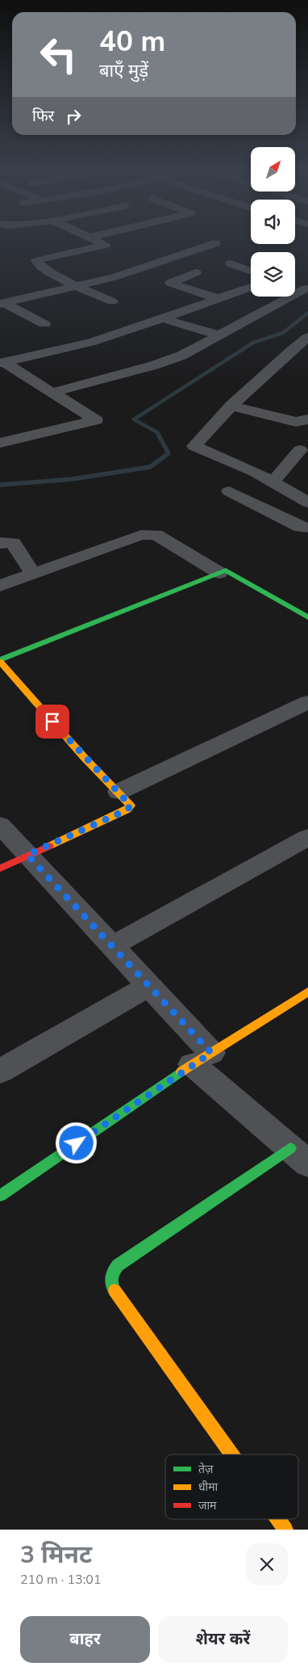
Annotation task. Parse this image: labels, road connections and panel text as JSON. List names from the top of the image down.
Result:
{
  "legend": ["तेज़", "धीमा", "जाम"],
  "north": "top right",
  "page": {
    "turn": ["40 m", "बाएँ मुड़ें"],
    "then": "फिर",
    "heading": ["3 मिनट", "210 m · 13:01"],
    "buttons": ["बाहर", "शेयर करें"]
  }
}
